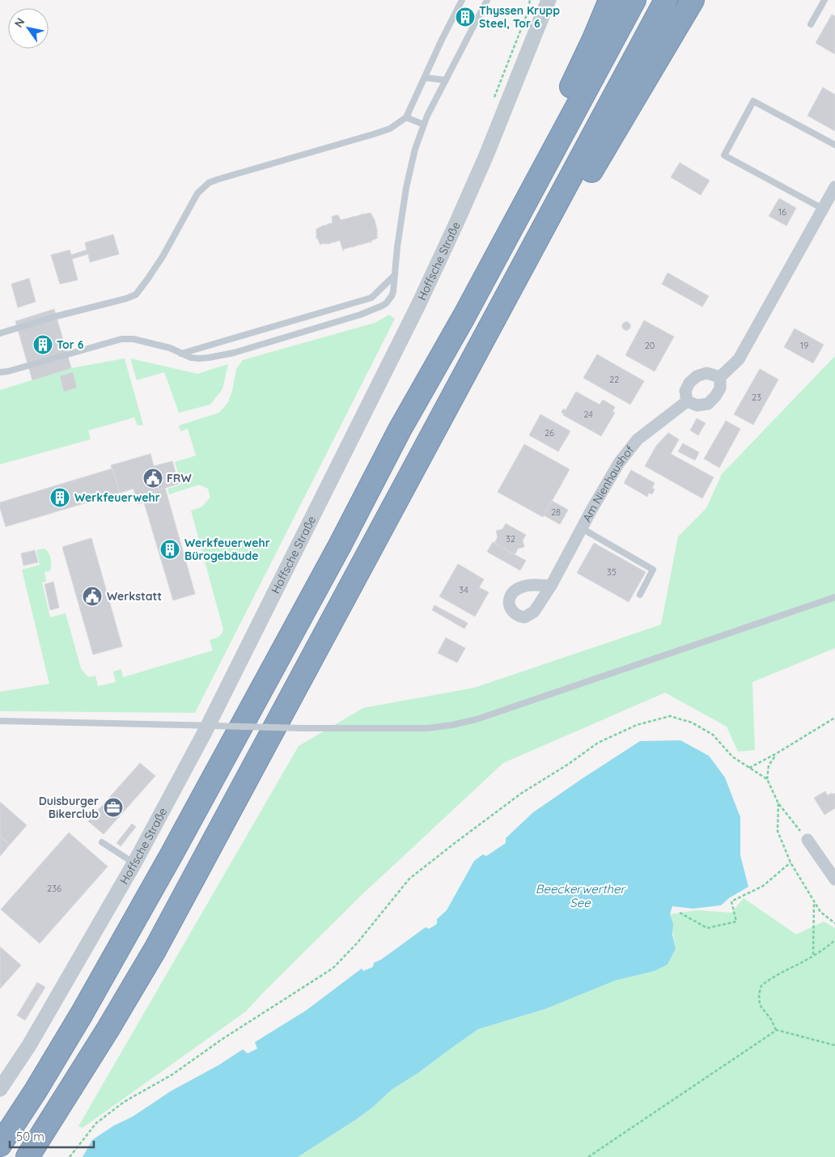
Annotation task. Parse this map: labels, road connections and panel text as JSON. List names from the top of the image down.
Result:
{
  "streets": {
    "street": ["Hoffsche Straße", "Am Nienhaushof"]
  },
  "water": ["Beeckerwerther See"],
  "places": {
    "building": [
      "Thyssen Krupp Steel, Tor 6",
      "Tor 6",
      "Werkfeuerwehr",
      "Werkfeuerwehr Bürogebäude"
    ],
    "public building": ["FRW", "Werkstatt"],
    "office": ["Duisburger Bikerclub"]
  },
  "house_numbers": [
    "16",
    "20",
    "19",
    "22",
    "23",
    "24",
    "26",
    "28",
    "32",
    "35",
    "34",
    "236"
  ],
  "scale_bar": "50 m",
  "north": "top left"
}
